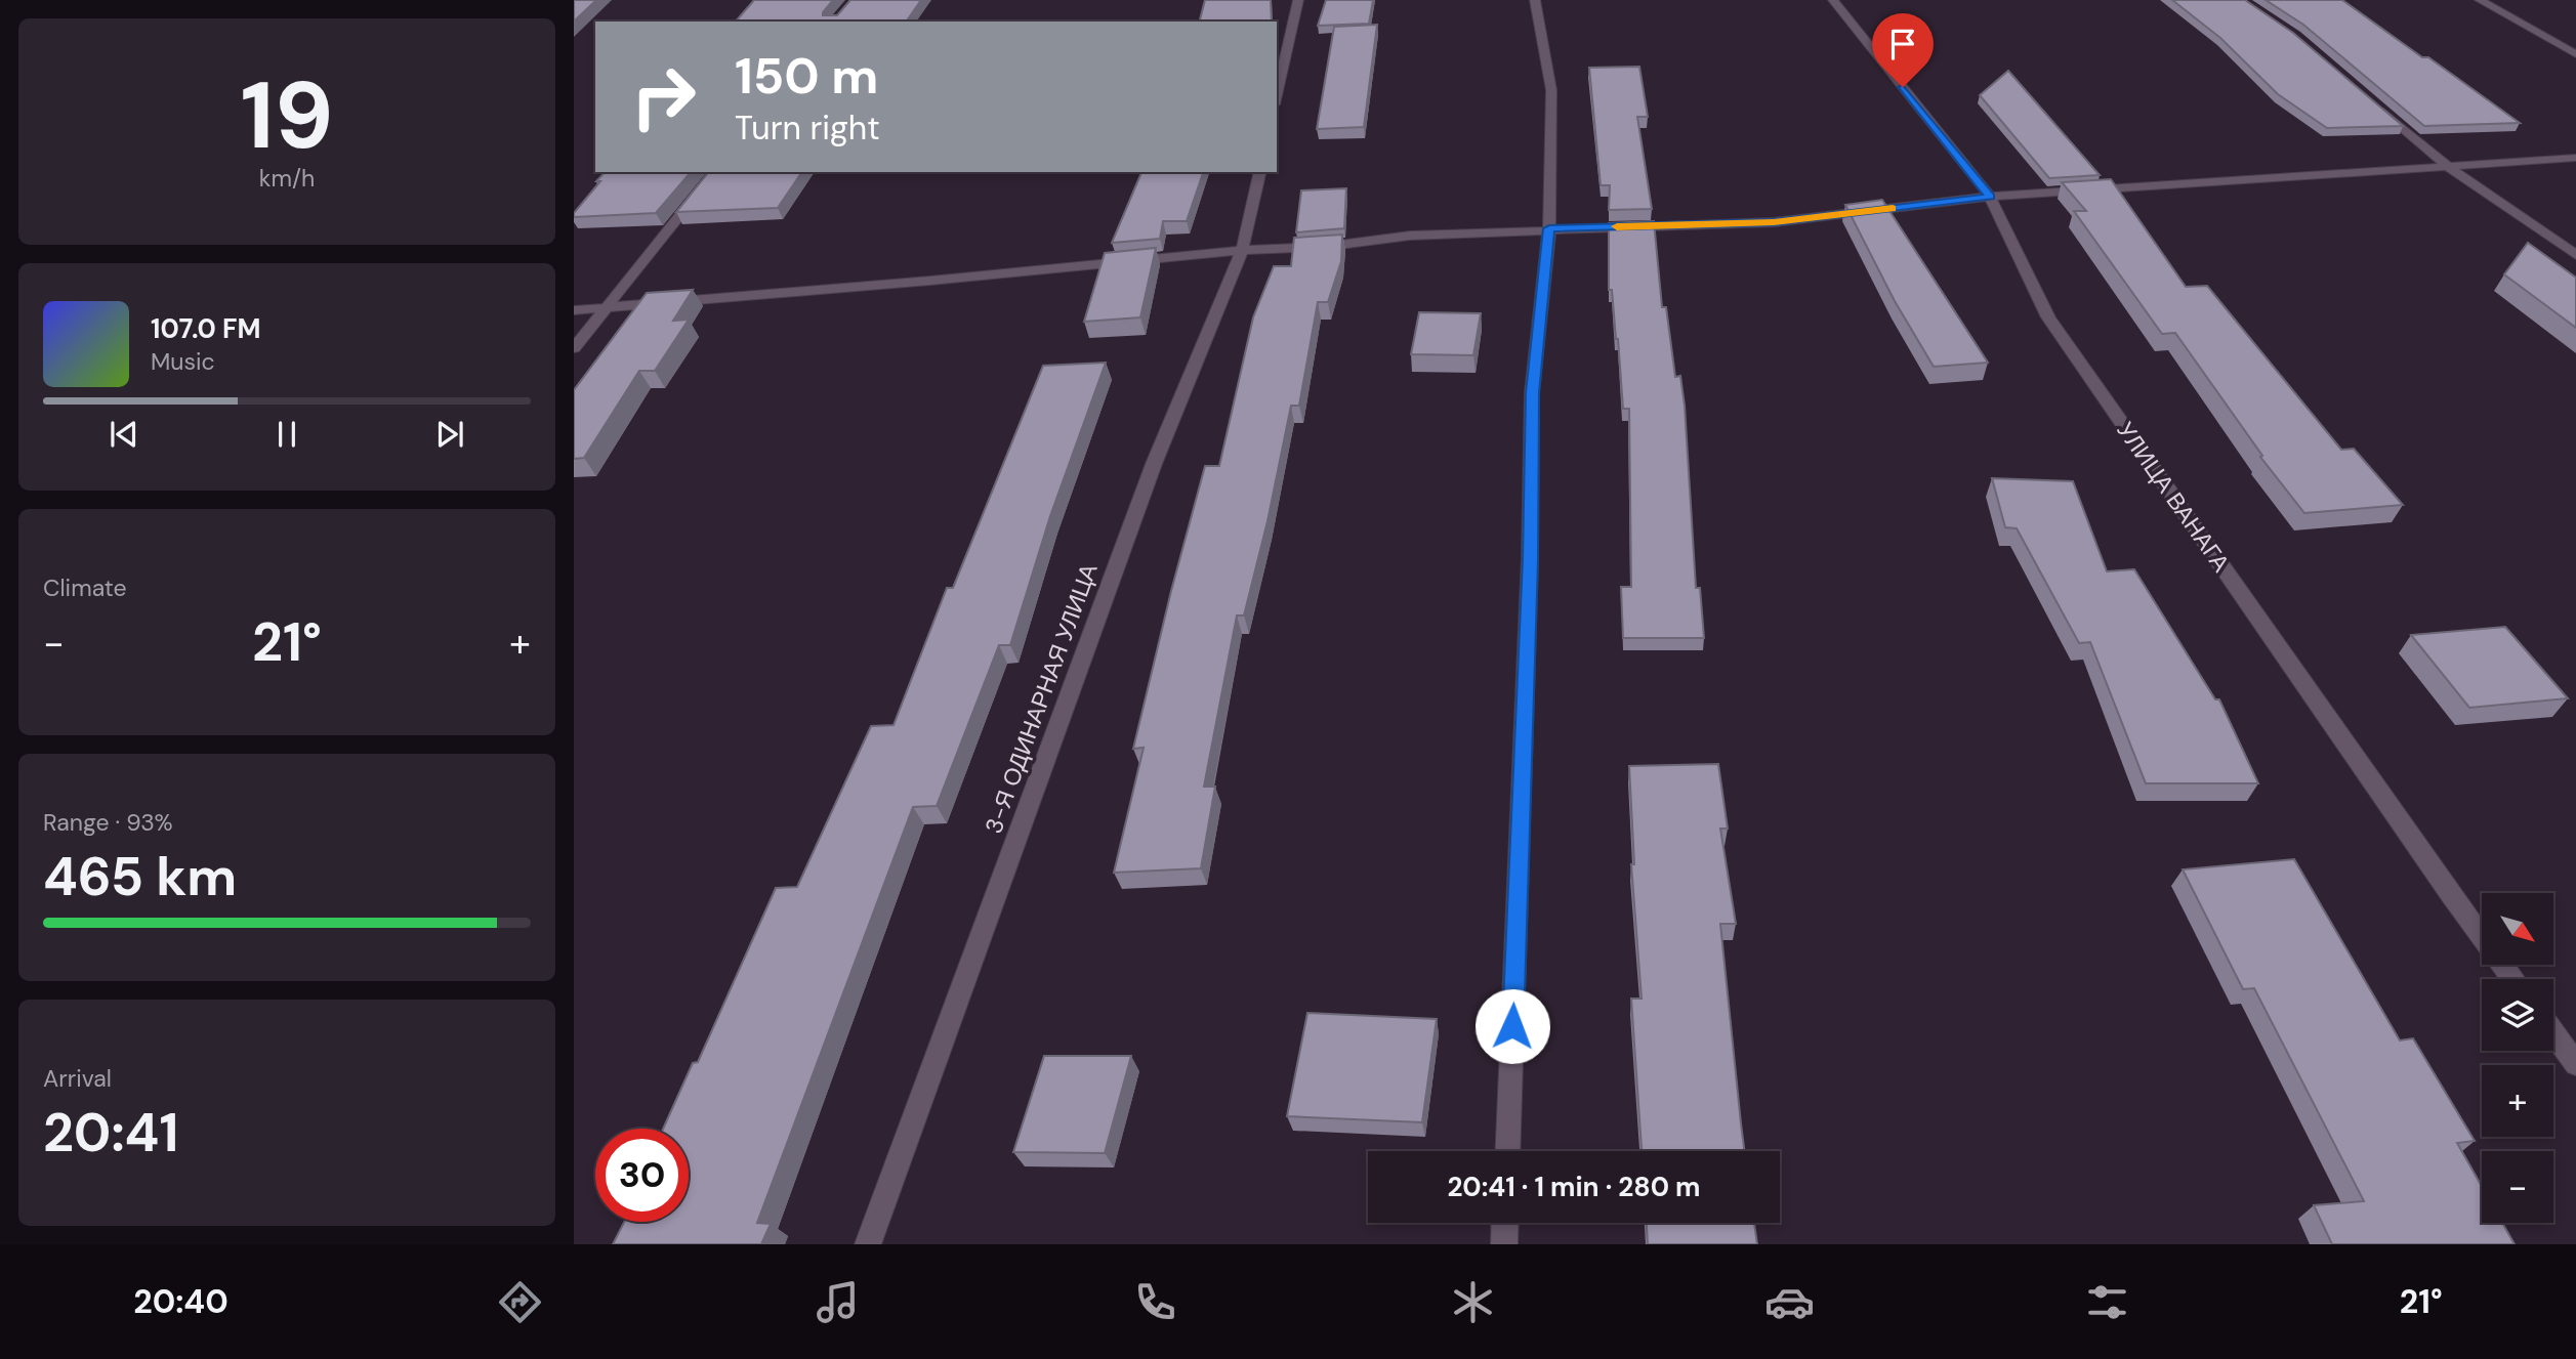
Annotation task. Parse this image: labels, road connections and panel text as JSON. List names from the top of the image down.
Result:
{
  "streets": {
    "street": ["УЛИЦА ВАНАГА", "3-Я ОДИНАРНАЯ УЛИЦА"]
  },
  "north": "bottom right",
  "page": {
    "tile": [
      ["19", "km/h"],
      "Climate",
      ["Range · 93%", "465 km"],
      ["Arrival", "20:41"]
    ],
    "turn": ["150 m", "Turn right"],
    "song": ["107.0 FM", "Music"],
    "heat": ["−", "21°", "+"],
    "map_buttons": ["+", "−"],
    "limit": "30",
    "trip": "20:41 · 1 min · 280 m",
    "tabs": ["20:40", "21°"]
  }
}
